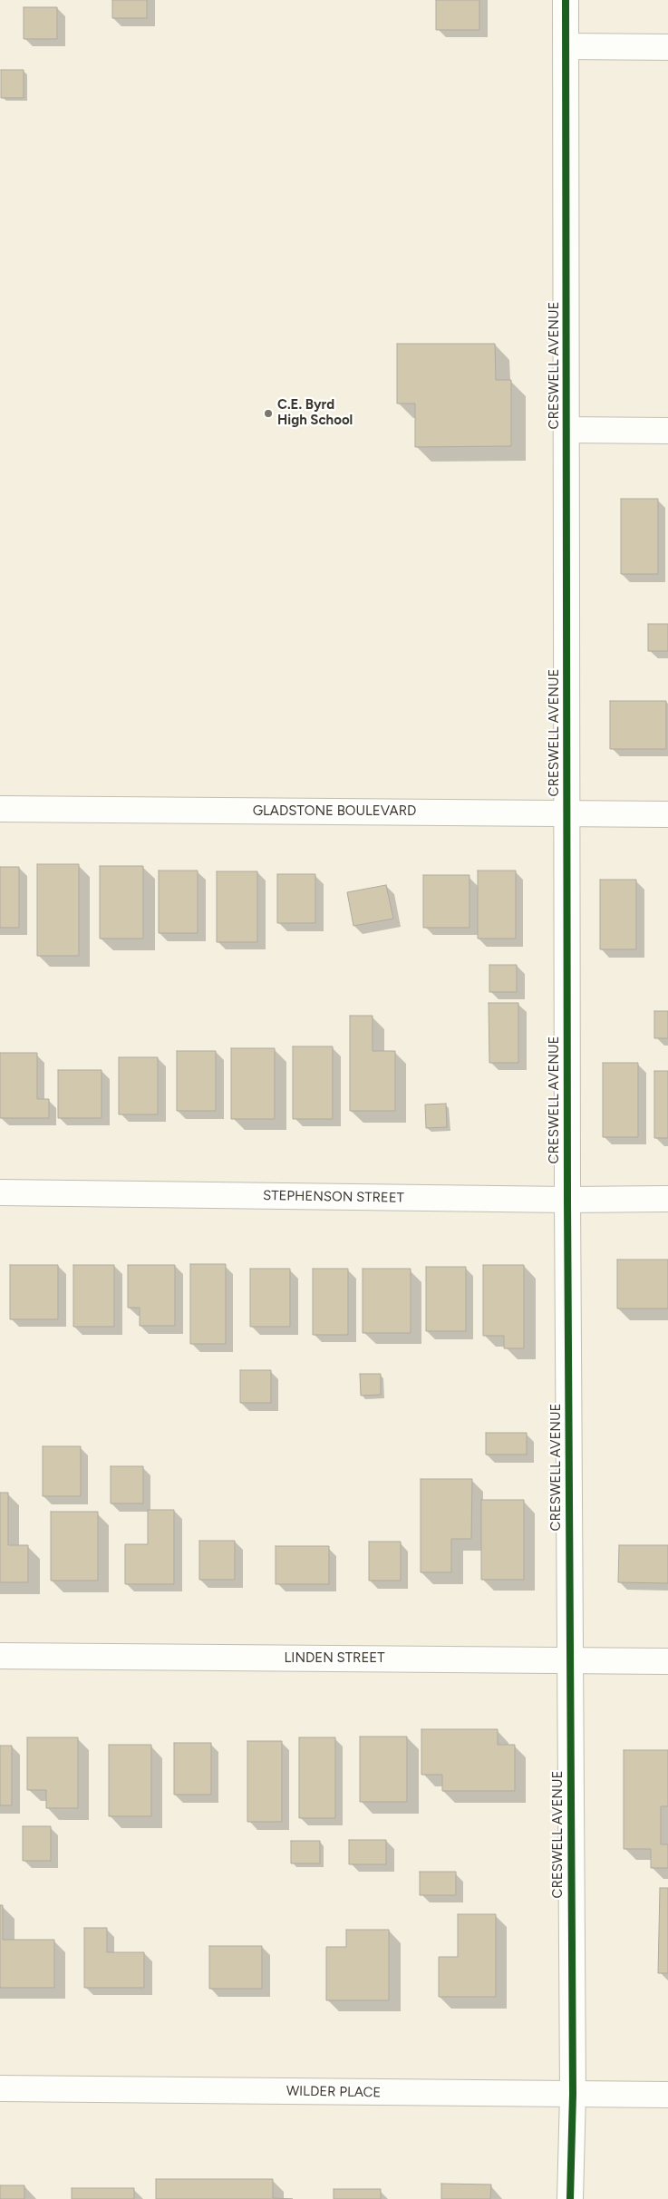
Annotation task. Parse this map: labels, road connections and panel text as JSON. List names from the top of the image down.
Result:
{
  "streets": {
    "street": [
      "CRESWELL AVENUE",
      "GLADSTONE BOULEVARD",
      "STEPHENSON STREET",
      "LINDEN STREET",
      "WILDER PLACE"
    ]
  },
  "crossings": [
    ["CRESWELL AVENUE", "GLADSTONE BOULEVARD"],
    ["CRESWELL AVENUE", "STEPHENSON STREET"],
    ["CRESWELL AVENUE", "LINDEN STREET"],
    ["CRESWELL AVENUE", "WILDER PLACE"]
  ],
  "places": ["C.E. Byrd High School"]
}
